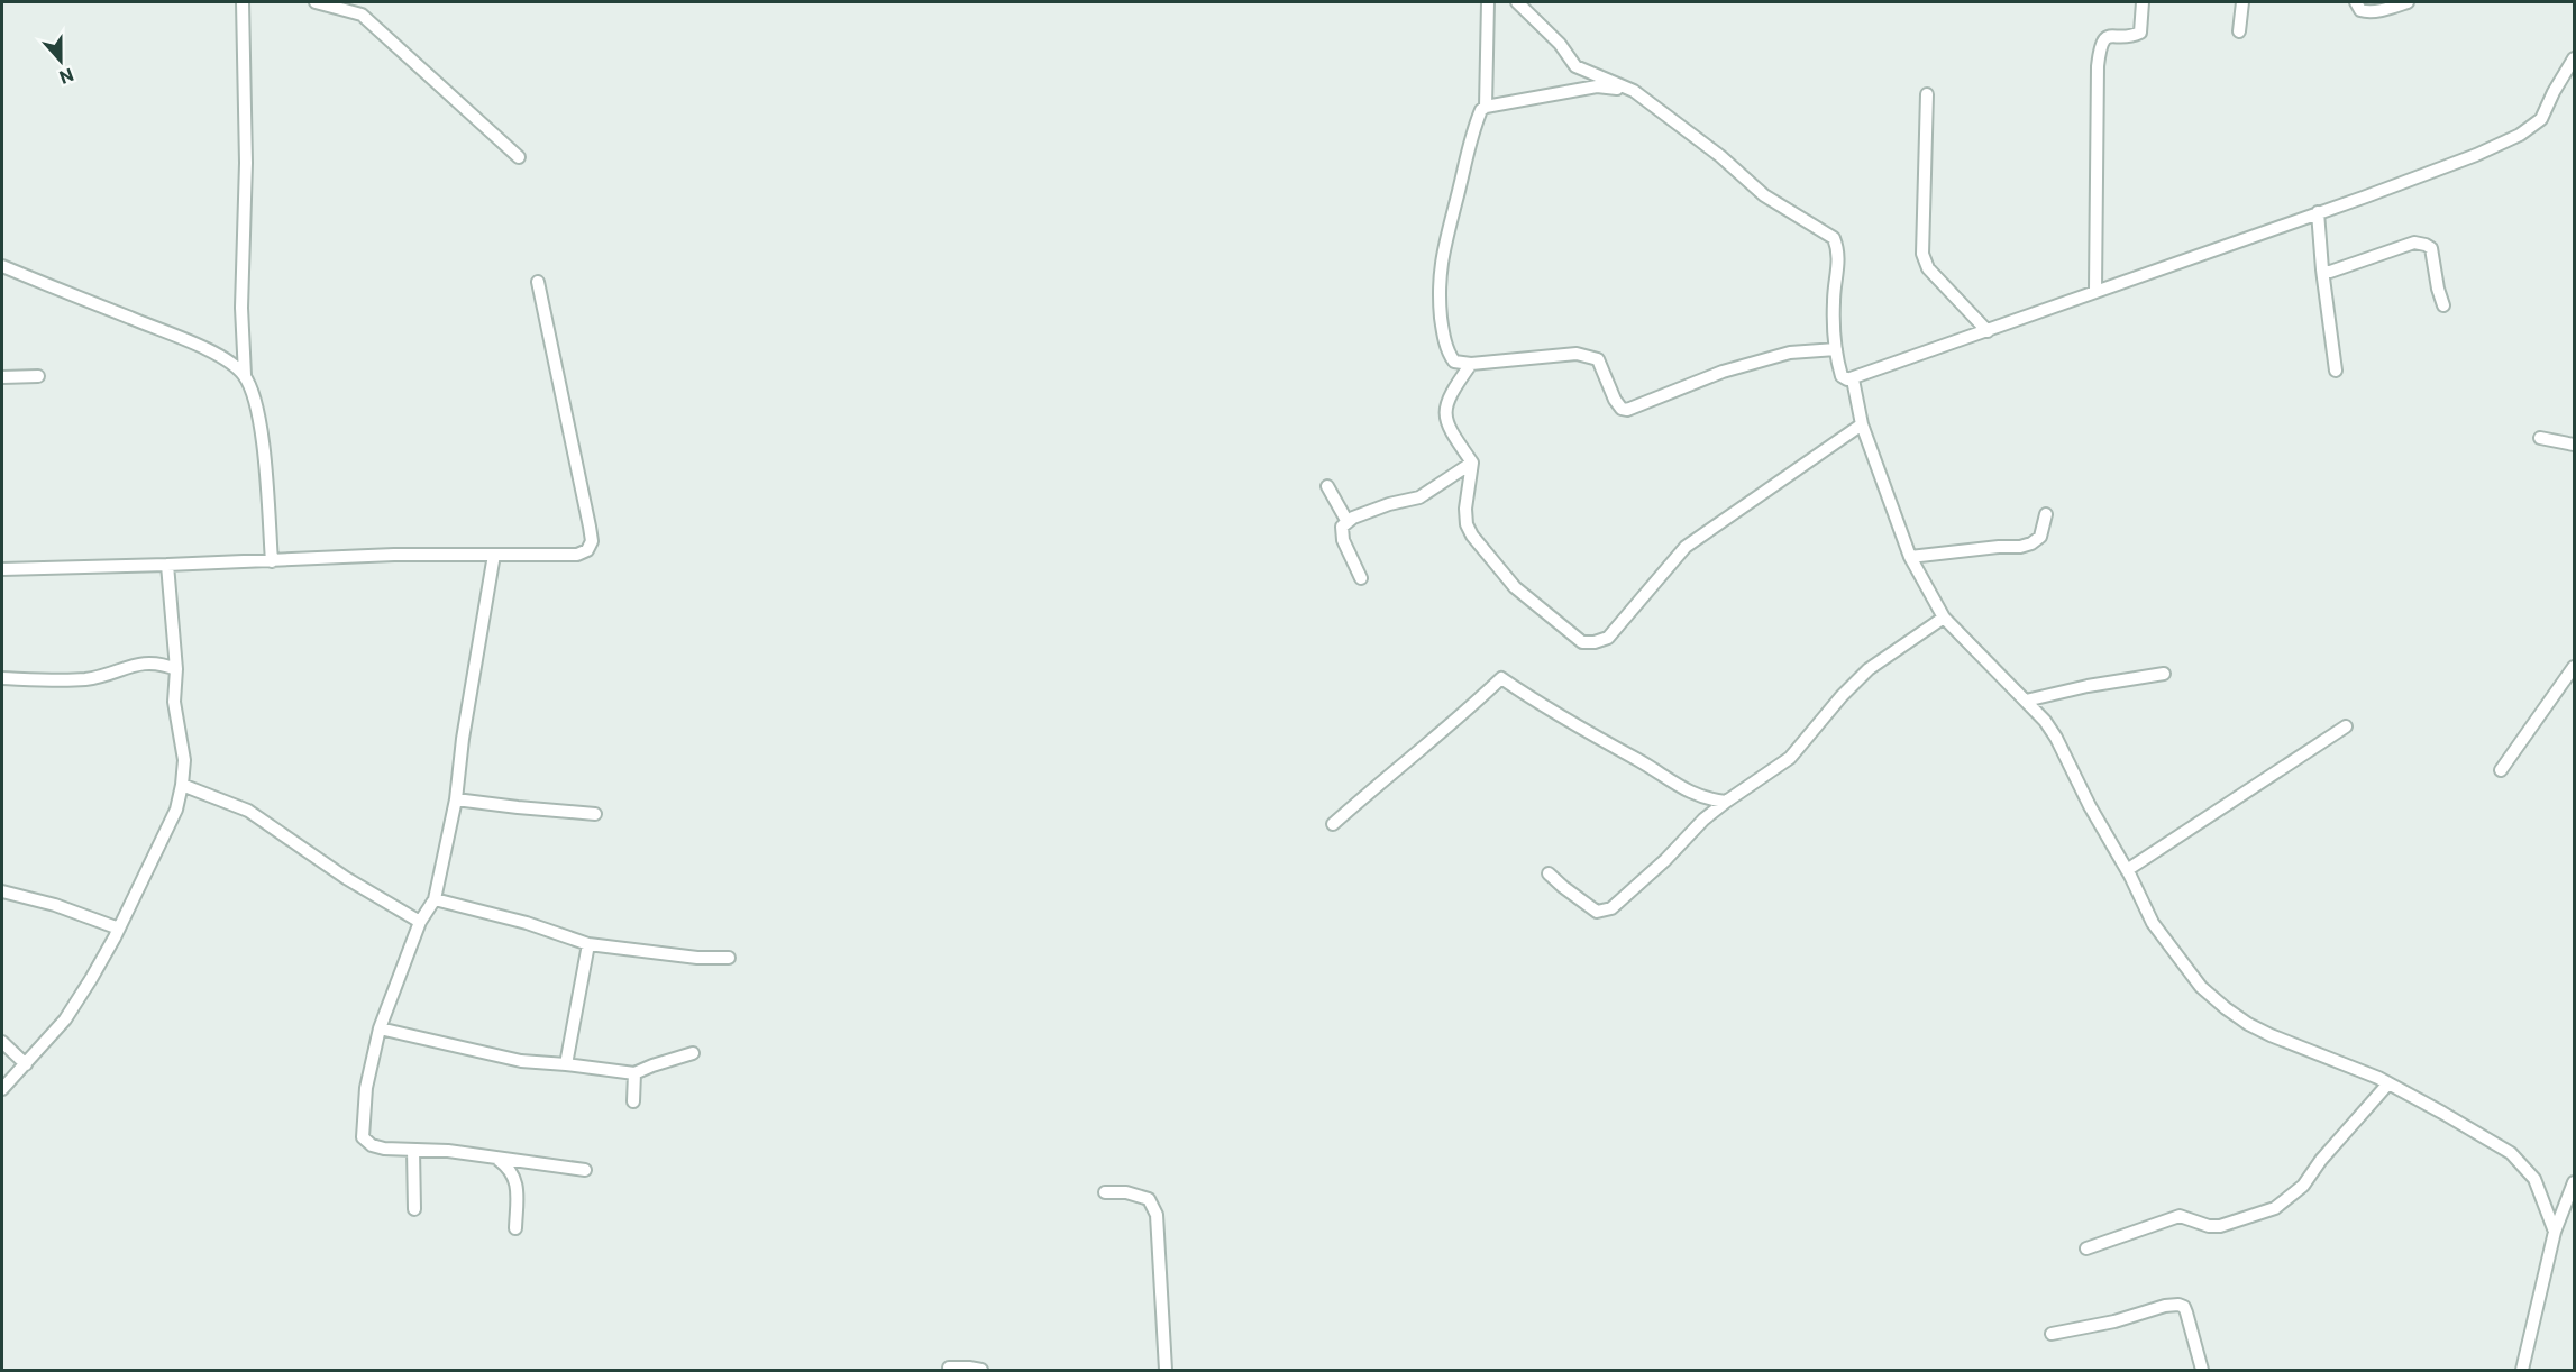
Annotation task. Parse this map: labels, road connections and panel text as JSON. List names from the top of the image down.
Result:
{
  "north": "bottom"
}
